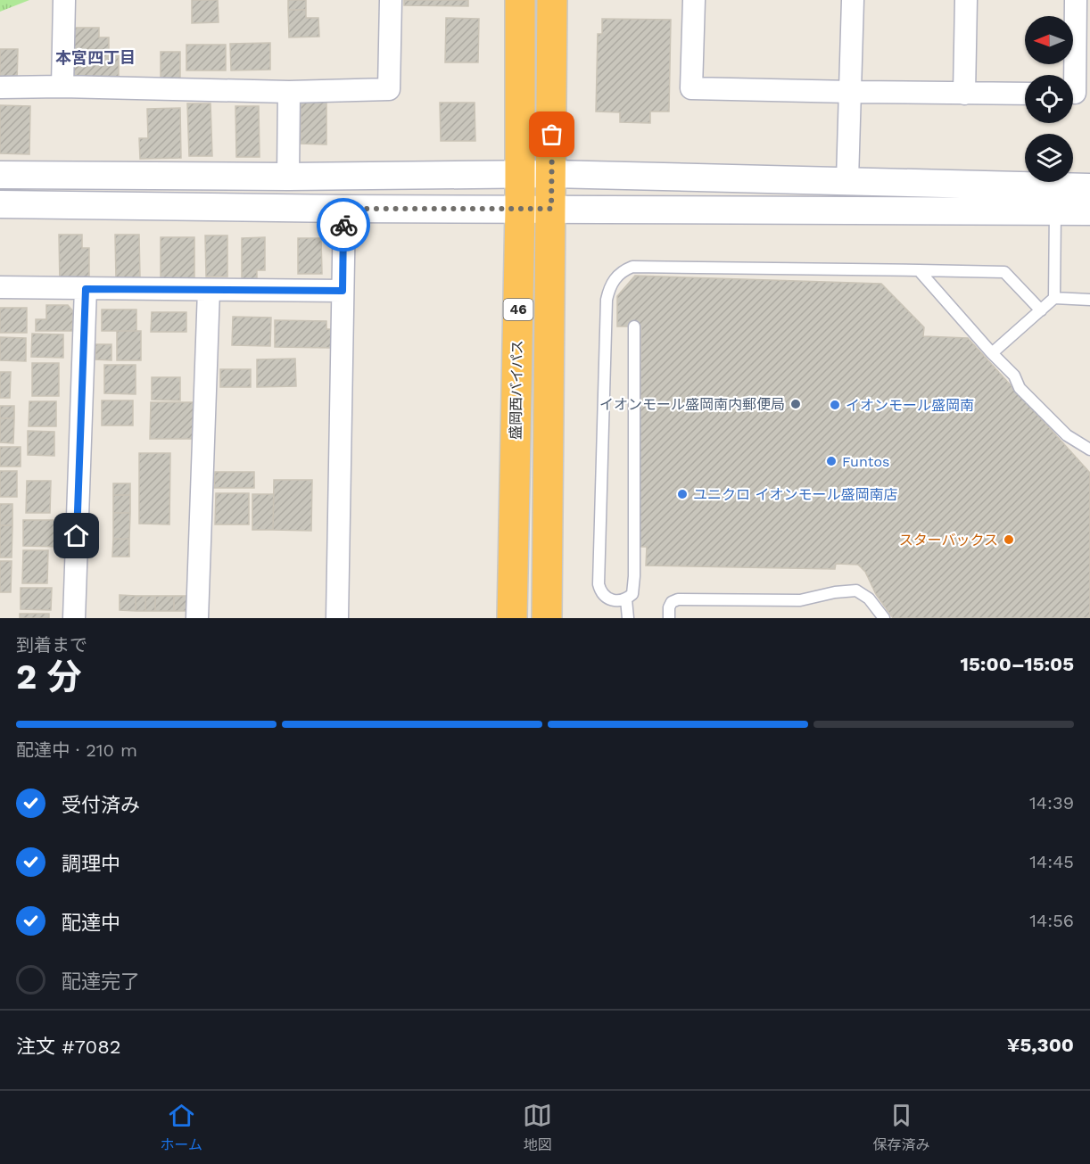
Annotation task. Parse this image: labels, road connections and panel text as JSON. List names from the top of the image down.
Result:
{
  "streets": {
    "highway": ["46", "盛岡西バイパス"]
  },
  "districts": ["本宮四丁目"],
  "places": [
    "イオンモール盛岡南内郵便局",
    "イオンモール盛岡南",
    "Funtos",
    "ユニクロ イオンモール盛岡南店",
    "スターバックス"
  ],
  "north": "left",
  "page": {
    "heading": ["2 分", "到着まで", "15:00–15:05"],
    "panel": ["注文 #7082", "¥5,300"],
    "bar": "配達中 · 210 m",
    "list": [
      ["受付済み", "14:39"],
      ["調理中", "14:45"],
      ["配達中", "14:56"],
      "配達完了"
    ],
    "tabs": ["ホーム", "地図", "保存済み"]
  }
}
